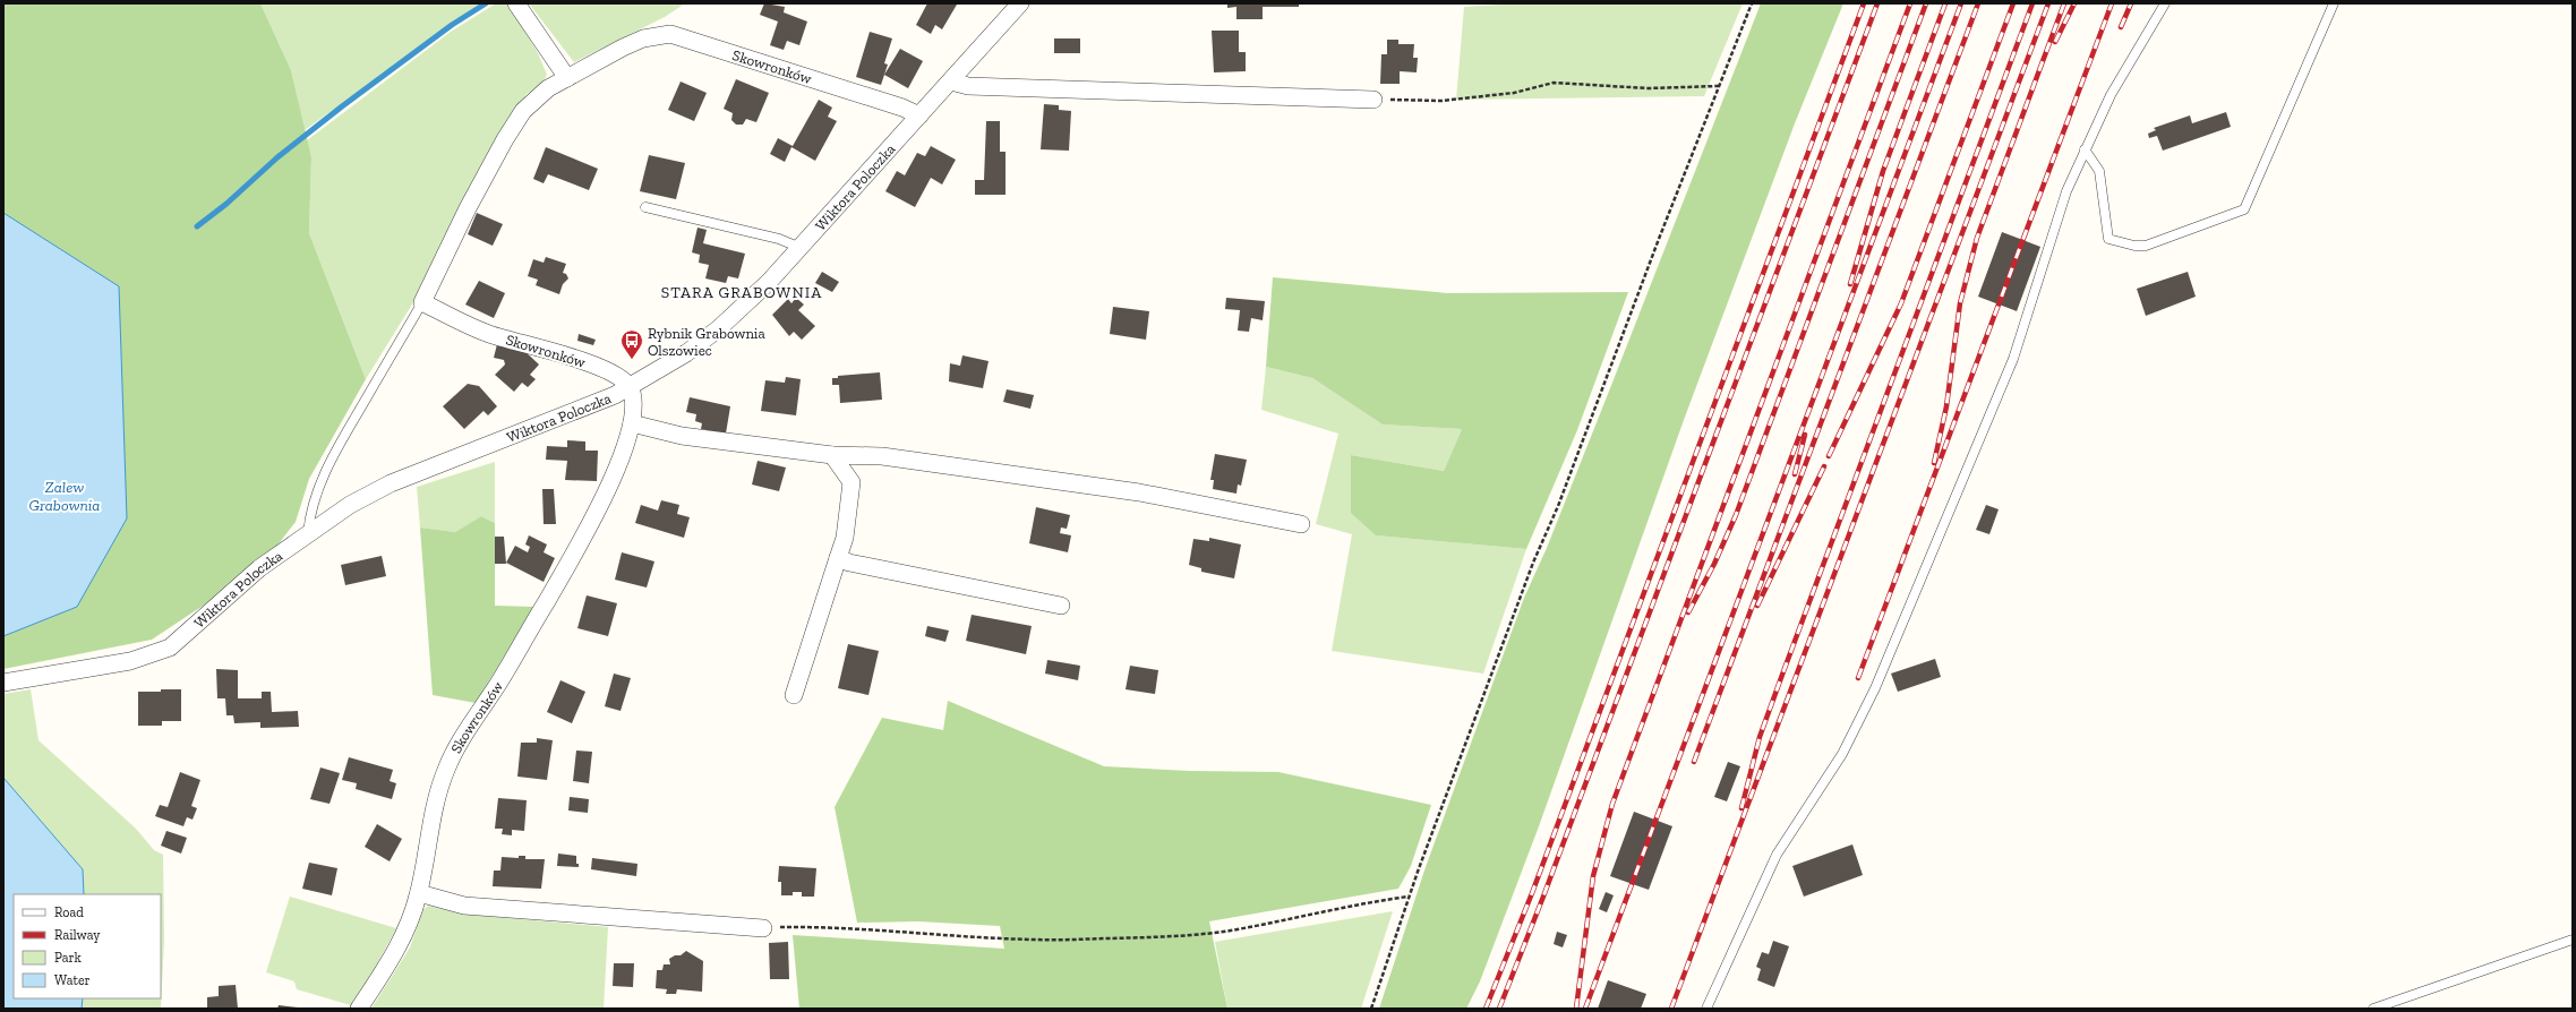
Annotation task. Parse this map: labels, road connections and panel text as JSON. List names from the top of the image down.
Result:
{
  "streets": {
    "street": ["Skowronków", "Wiktora Poloczka"]
  },
  "crossings": [
    ["Skowronków", "Wiktora Poloczka"]
  ],
  "districts": ["STARA GRABOWNIA"],
  "water": ["Zalew Grabownia"],
  "places": {
    "bus stop": ["Rybnik Grabownia Olszowiec"]
  },
  "legend": [
    "Road",
    "Railway",
    "Park",
    "Water"
  ]
}
